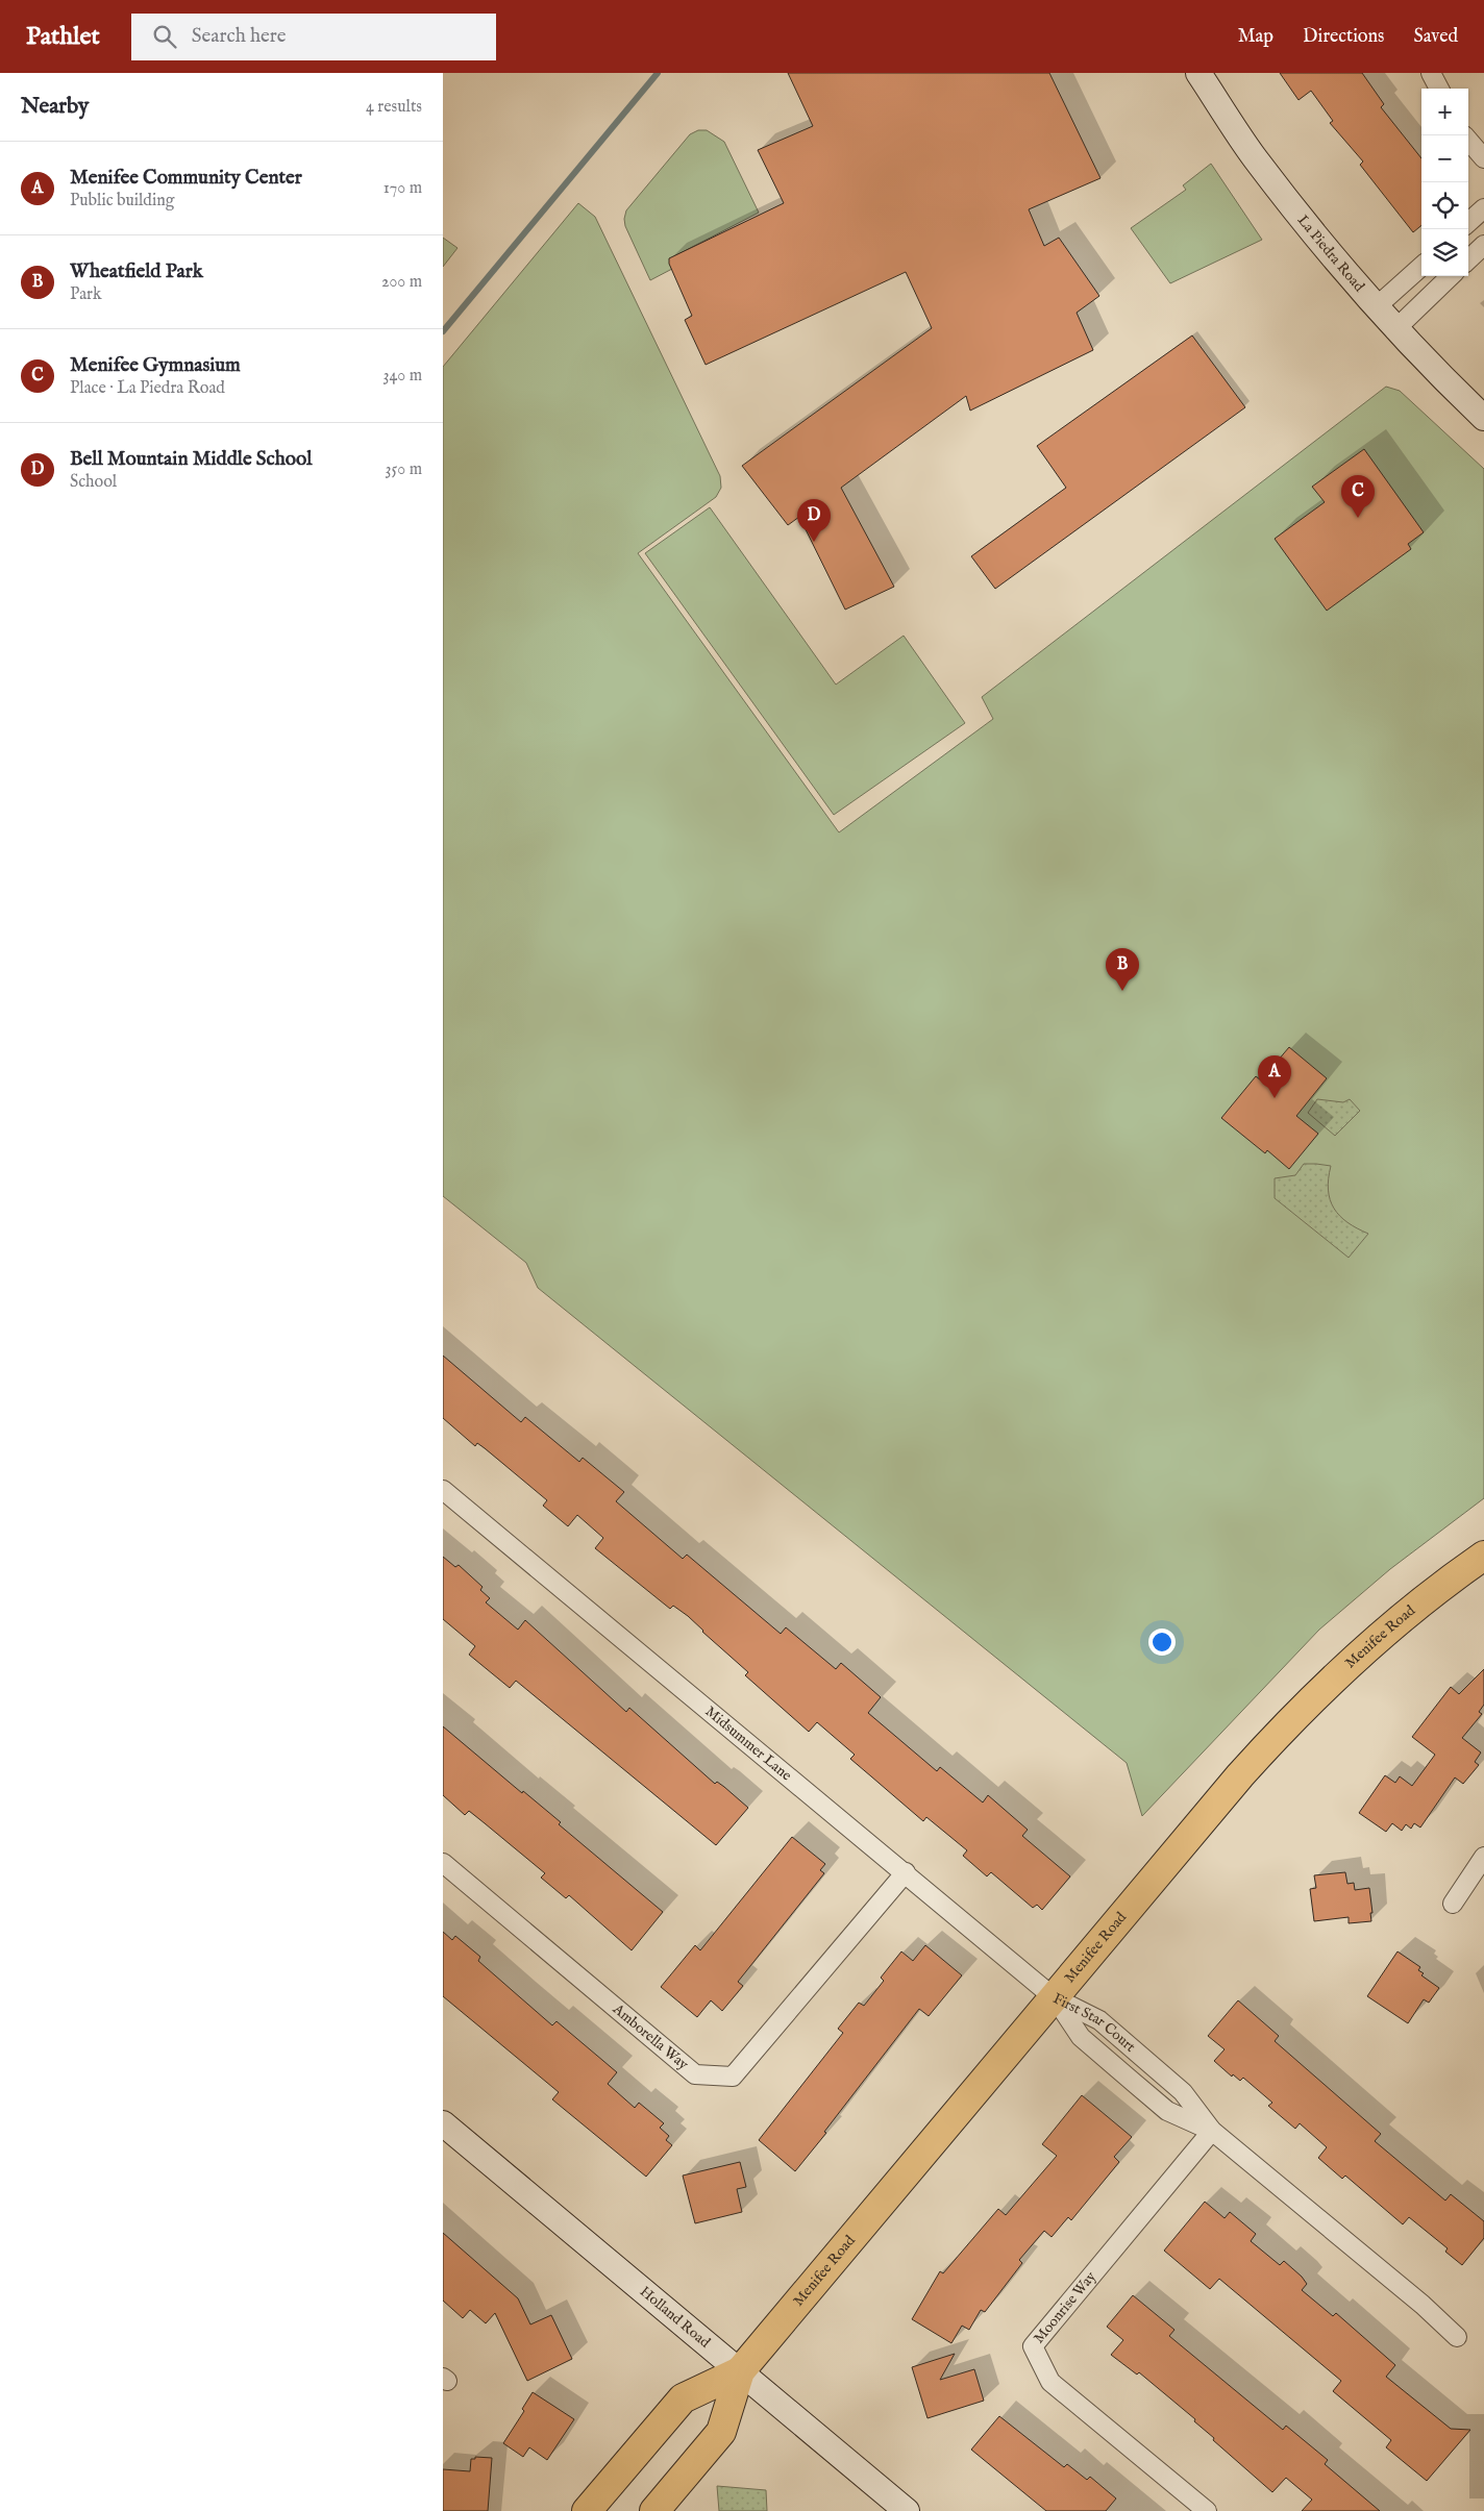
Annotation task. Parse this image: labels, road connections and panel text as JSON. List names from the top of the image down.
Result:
{
  "streets": {
    "main road": ["La Piedra Road", "Menifee Road", "Holland Road"],
    "street": [
      "Midsummer Lane",
      "First Star Court",
      "Amborella Way",
      "Moonrise Way"
    ]
  },
  "crossings": [
    ["Menifee Road", "Midsummer Lane"],
    ["Menifee Road", "First Star Court"],
    ["Menifee Road", "Holland Road"],
    ["Midsummer Lane", "First Star Court"],
    ["Midsummer Lane", "Amborella Way"],
    ["First Star Court", "Moonrise Way"]
  ],
  "page": {
    "header": "Pathlet",
    "search": "Search here",
    "nav": ["Map", "Directions", "Saved"],
    "heading": ["Nearby", "4 results"],
    "map_buttons": ["+", "−"],
    "list": [
      {
        "mark": "A",
        "name": "Menifee Community Center",
        "note": "Public building",
        "value": "170 m"
      },
      {
        "mark": "B",
        "name": "Wheatfield Park",
        "note": "Park",
        "value": "200 m"
      },
      {
        "mark": "C",
        "name": "Menifee Gymnasium",
        "note": "Place · La Piedra Road",
        "value": "340 m"
      },
      {
        "mark": "D",
        "name": "Bell Mountain Middle School",
        "note": "School",
        "value": "350 m"
      }
    ],
    "pins": [
      "C",
      "D",
      "B",
      "A"
    ]
  }
}
